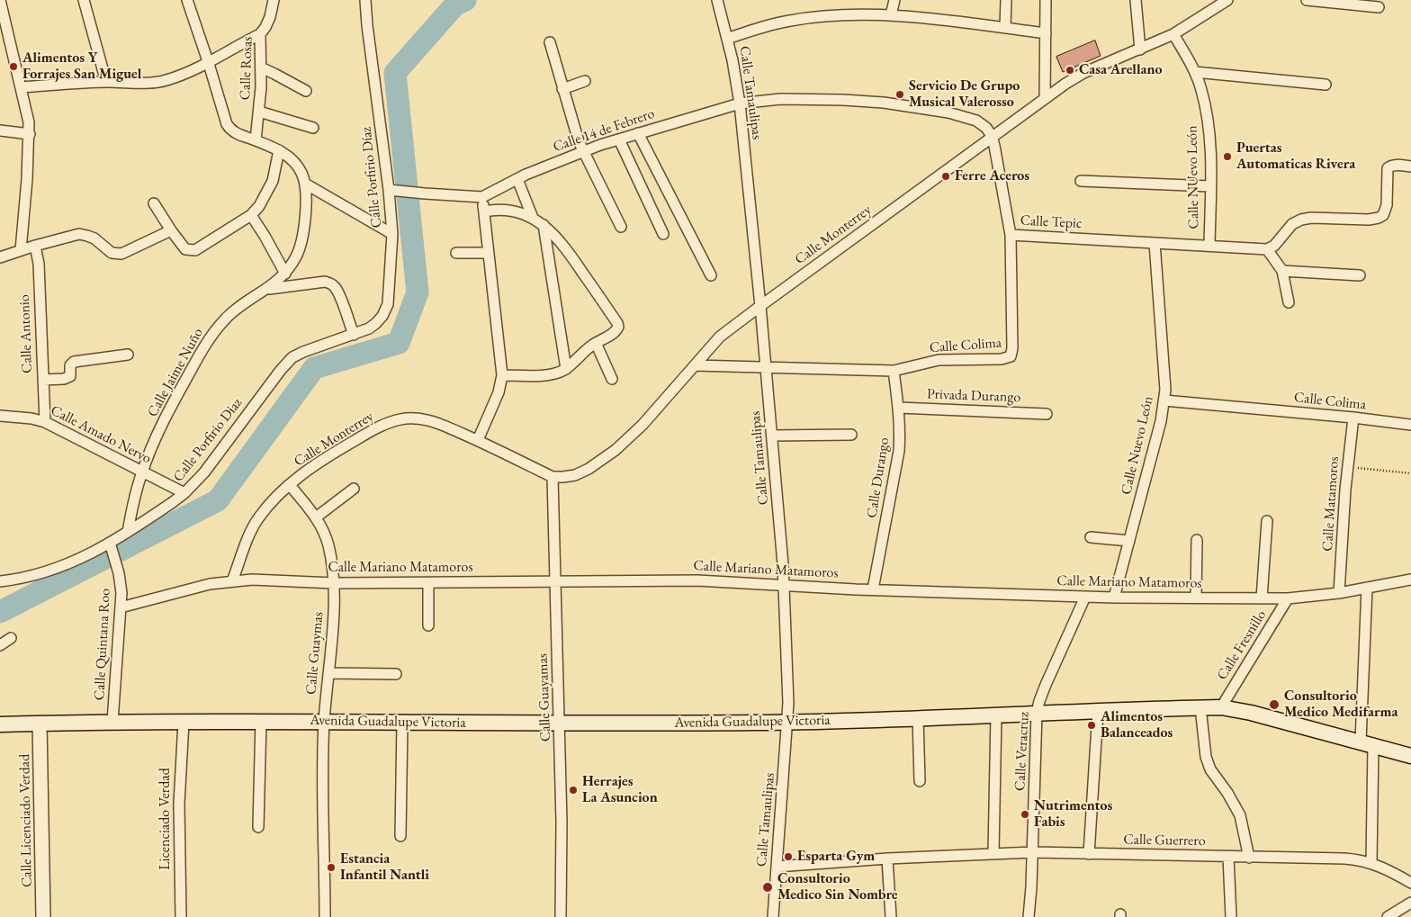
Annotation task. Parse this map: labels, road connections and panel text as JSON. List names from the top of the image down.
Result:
{
  "streets": {
    "main road": ["Avenida Guadalupe Victoria"],
    "street": [
      "Calle Rosas",
      "Calle Tamaulipas",
      "Calle 14 de Febrero",
      "Calle Porfirio Díaz",
      "Calle NUevo León",
      "Calle Tepic",
      "Calle Monterrey",
      "Calle Antonio",
      "Calle Colima",
      "Calle Jaime Nuño",
      "Privada Durango",
      "Calle Amado Nervo",
      "Calle Porfirio Diaz",
      "Calle Nuevo León",
      "Calle Durango",
      "Calle Matamoros",
      "Calle Mariano Matamoros",
      "Calle Quintana Roo",
      "Calle Fresnillo",
      "Calle Guaymas",
      "Calle Guayamas",
      "Calle Veracruz",
      "Licenciado Verdad",
      "Calle Licenciado Verdad",
      "Calle Guerrero"
    ]
  },
  "crossings": [
    ["Calle Rosas", "Calle Jaime Nuño"],
    ["Calle Tamaulipas", "Calle 14 de Febrero"],
    ["Calle Tamaulipas", "Calle Monterrey"],
    ["Calle Tamaulipas", "Calle Colima"],
    ["Calle Tamaulipas", "Calle Mariano Matamoros"],
    ["Calle Tamaulipas", "Avenida Guadalupe Victoria"],
    ["Calle Tamaulipas", "Calle Guerrero"],
    ["Calle Porfirio Díaz", "Calle Porfirio Diaz"],
    ["Calle NUevo León", "Calle Tepic"],
    ["Calle NUevo León", "Calle Monterrey"],
    ["Calle Tepic", "Calle Monterrey"],
    ["Calle Tepic", "Calle Colima"],
    ["Calle Tepic", "Calle Nuevo León"],
    ["Calle Monterrey", "Calle Colima"],
    ["Calle Monterrey", "Calle Mariano Matamoros"],
    ["Calle Monterrey", "Calle Guaymas"],
    ["Calle Monterrey", "Calle Guayamas"],
    ["Calle Antonio", "Calle Amado Nervo"],
    ["Calle Colima", "Calle Nuevo León"],
    ["Calle Colima", "Calle Durango"],
    ["Calle Colima", "Calle Matamoros"],
    ["Calle Jaime Nuño", "Calle Amado Nervo"],
    ["Calle Jaime Nuño", "Calle Porfirio Diaz"],
    ["Privada Durango", "Calle Durango"],
    ["Calle Amado Nervo", "Calle Porfirio Diaz"],
    ["Calle Porfirio Diaz", "Calle Quintana Roo"],
    ["Calle Nuevo León", "Calle Mariano Matamoros"],
    ["Calle Durango", "Calle Mariano Matamoros"],
    ["Calle Matamoros", "Calle Mariano Matamoros"],
    ["Calle Mariano Matamoros", "Calle Quintana Roo"],
    ["Calle Mariano Matamoros", "Calle Fresnillo"],
    ["Calle Mariano Matamoros", "Calle Guaymas"],
    ["Calle Mariano Matamoros", "Calle Guayamas"],
    ["Calle Mariano Matamoros", "Calle Veracruz"],
    ["Calle Quintana Roo", "Avenida Guadalupe Victoria"],
    ["Calle Fresnillo", "Avenida Guadalupe Victoria"],
    ["Calle Guaymas", "Avenida Guadalupe Victoria"],
    ["Calle Guayamas", "Avenida Guadalupe Victoria"],
    ["Avenida Guadalupe Victoria", "Calle Veracruz"],
    ["Avenida Guadalupe Victoria", "Licenciado Verdad"],
    ["Avenida Guadalupe Victoria", "Calle Licenciado Verdad"],
    ["Calle Veracruz", "Calle Guerrero"]
  ],
  "places": [
    "Alimentos Y Forrajes San Miguel",
    "Casa Arellano",
    "Servicio De Grupo Musical Valerosso",
    "Puertas Automaticas Rivera",
    "Ferre Aceros",
    "Consultorio Medico Medifarma",
    "Alimentos Balanceados",
    "Herrajes La Asuncion",
    "Nutrimentos Fabis",
    "Esparta Gym",
    "Estancia Infantil Nantli",
    "Consultorio Medico Sin Nombre"
  ]
}
